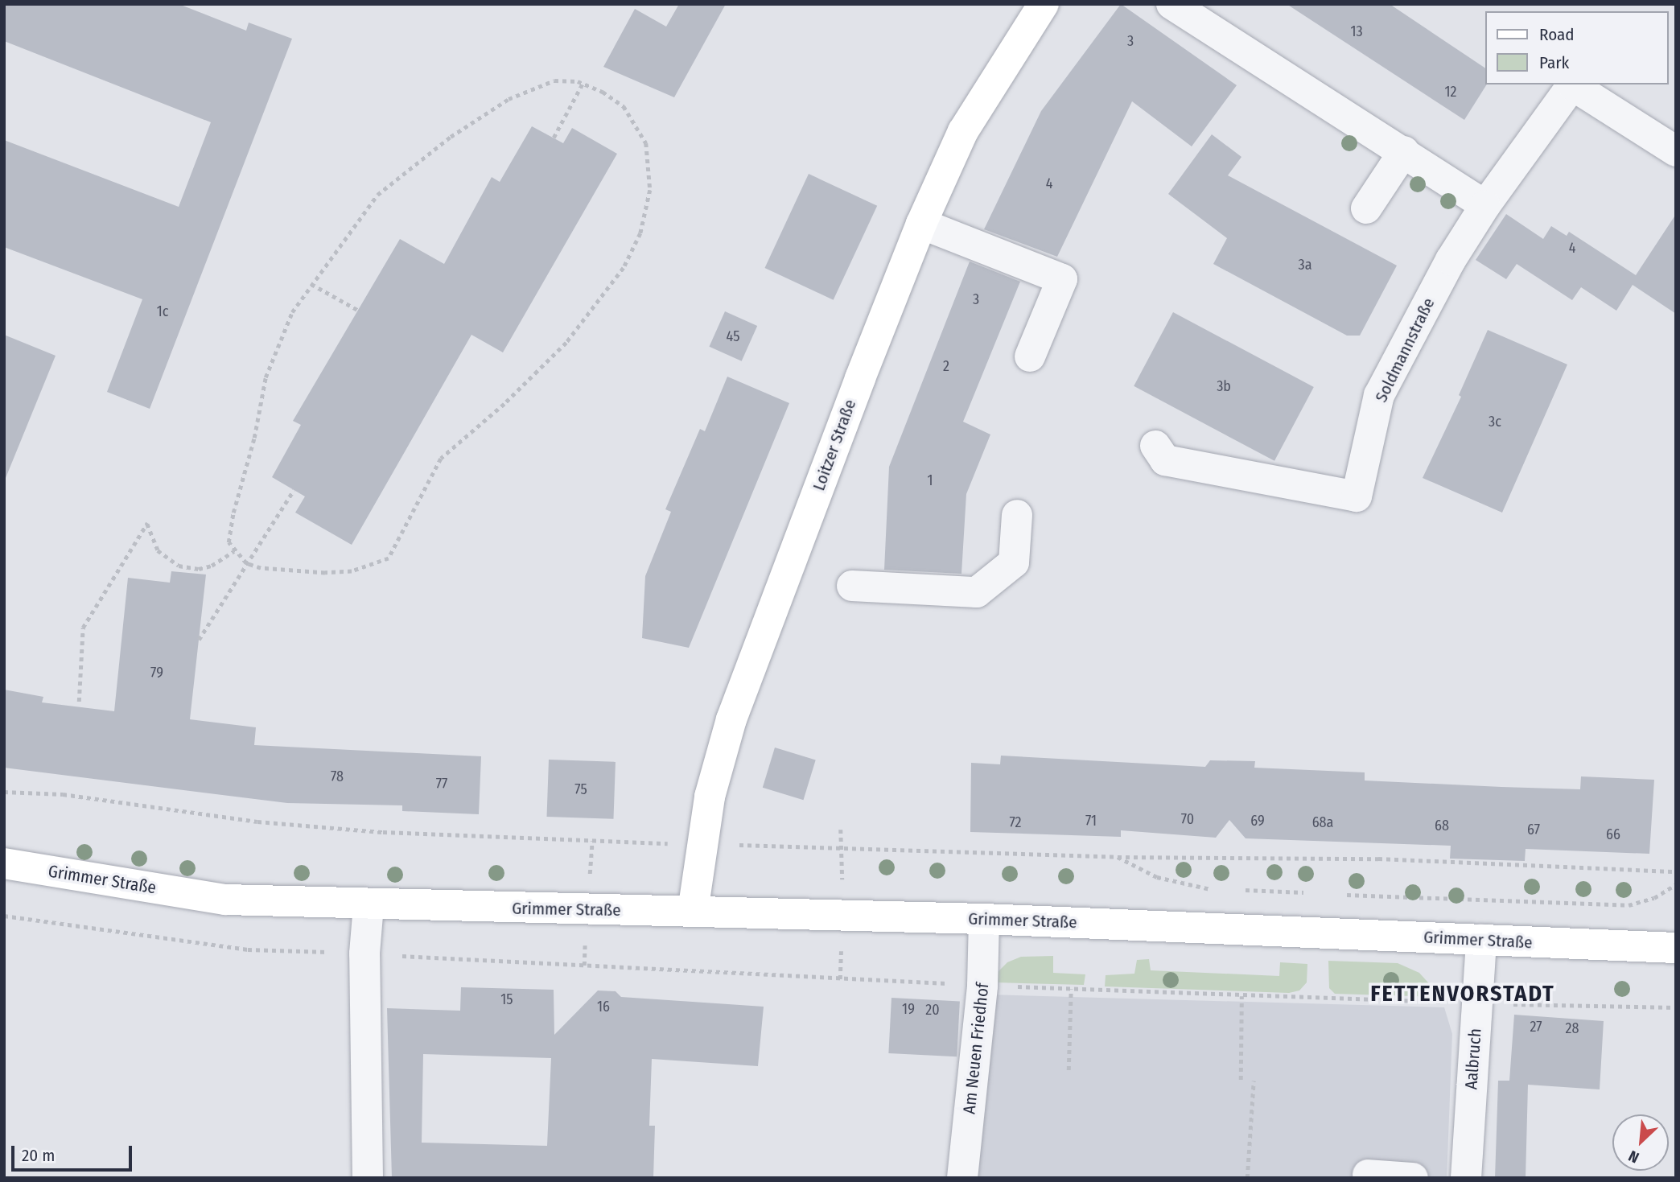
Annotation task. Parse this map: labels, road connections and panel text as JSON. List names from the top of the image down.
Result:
{
  "streets": {
    "main road": ["Loitzer Straße", "Grimmer Straße"],
    "street": ["Soldmannstraße", "Am Neuen Friedhof", "Aalbruch"]
  },
  "crossings": [
    ["Loitzer Straße", "Grimmer Straße"],
    ["Grimmer Straße", "Am Neuen Friedhof"],
    ["Grimmer Straße", "Aalbruch"]
  ],
  "districts": ["FETTENVORSTADT"],
  "house_numbers": [
    "13",
    "3",
    "12",
    "4",
    "4",
    "3a",
    "3",
    "1c",
    "45",
    "2",
    "3b",
    "3c",
    "1",
    "79",
    "78",
    "77",
    "75",
    "70",
    "71",
    "69",
    "72",
    "68a",
    "68",
    "67",
    "66",
    "15",
    "16",
    "19",
    "20",
    "27",
    "28"
  ],
  "legend": ["Road", "Park"],
  "scale_bar": "20 m",
  "north": "bottom left"
}
